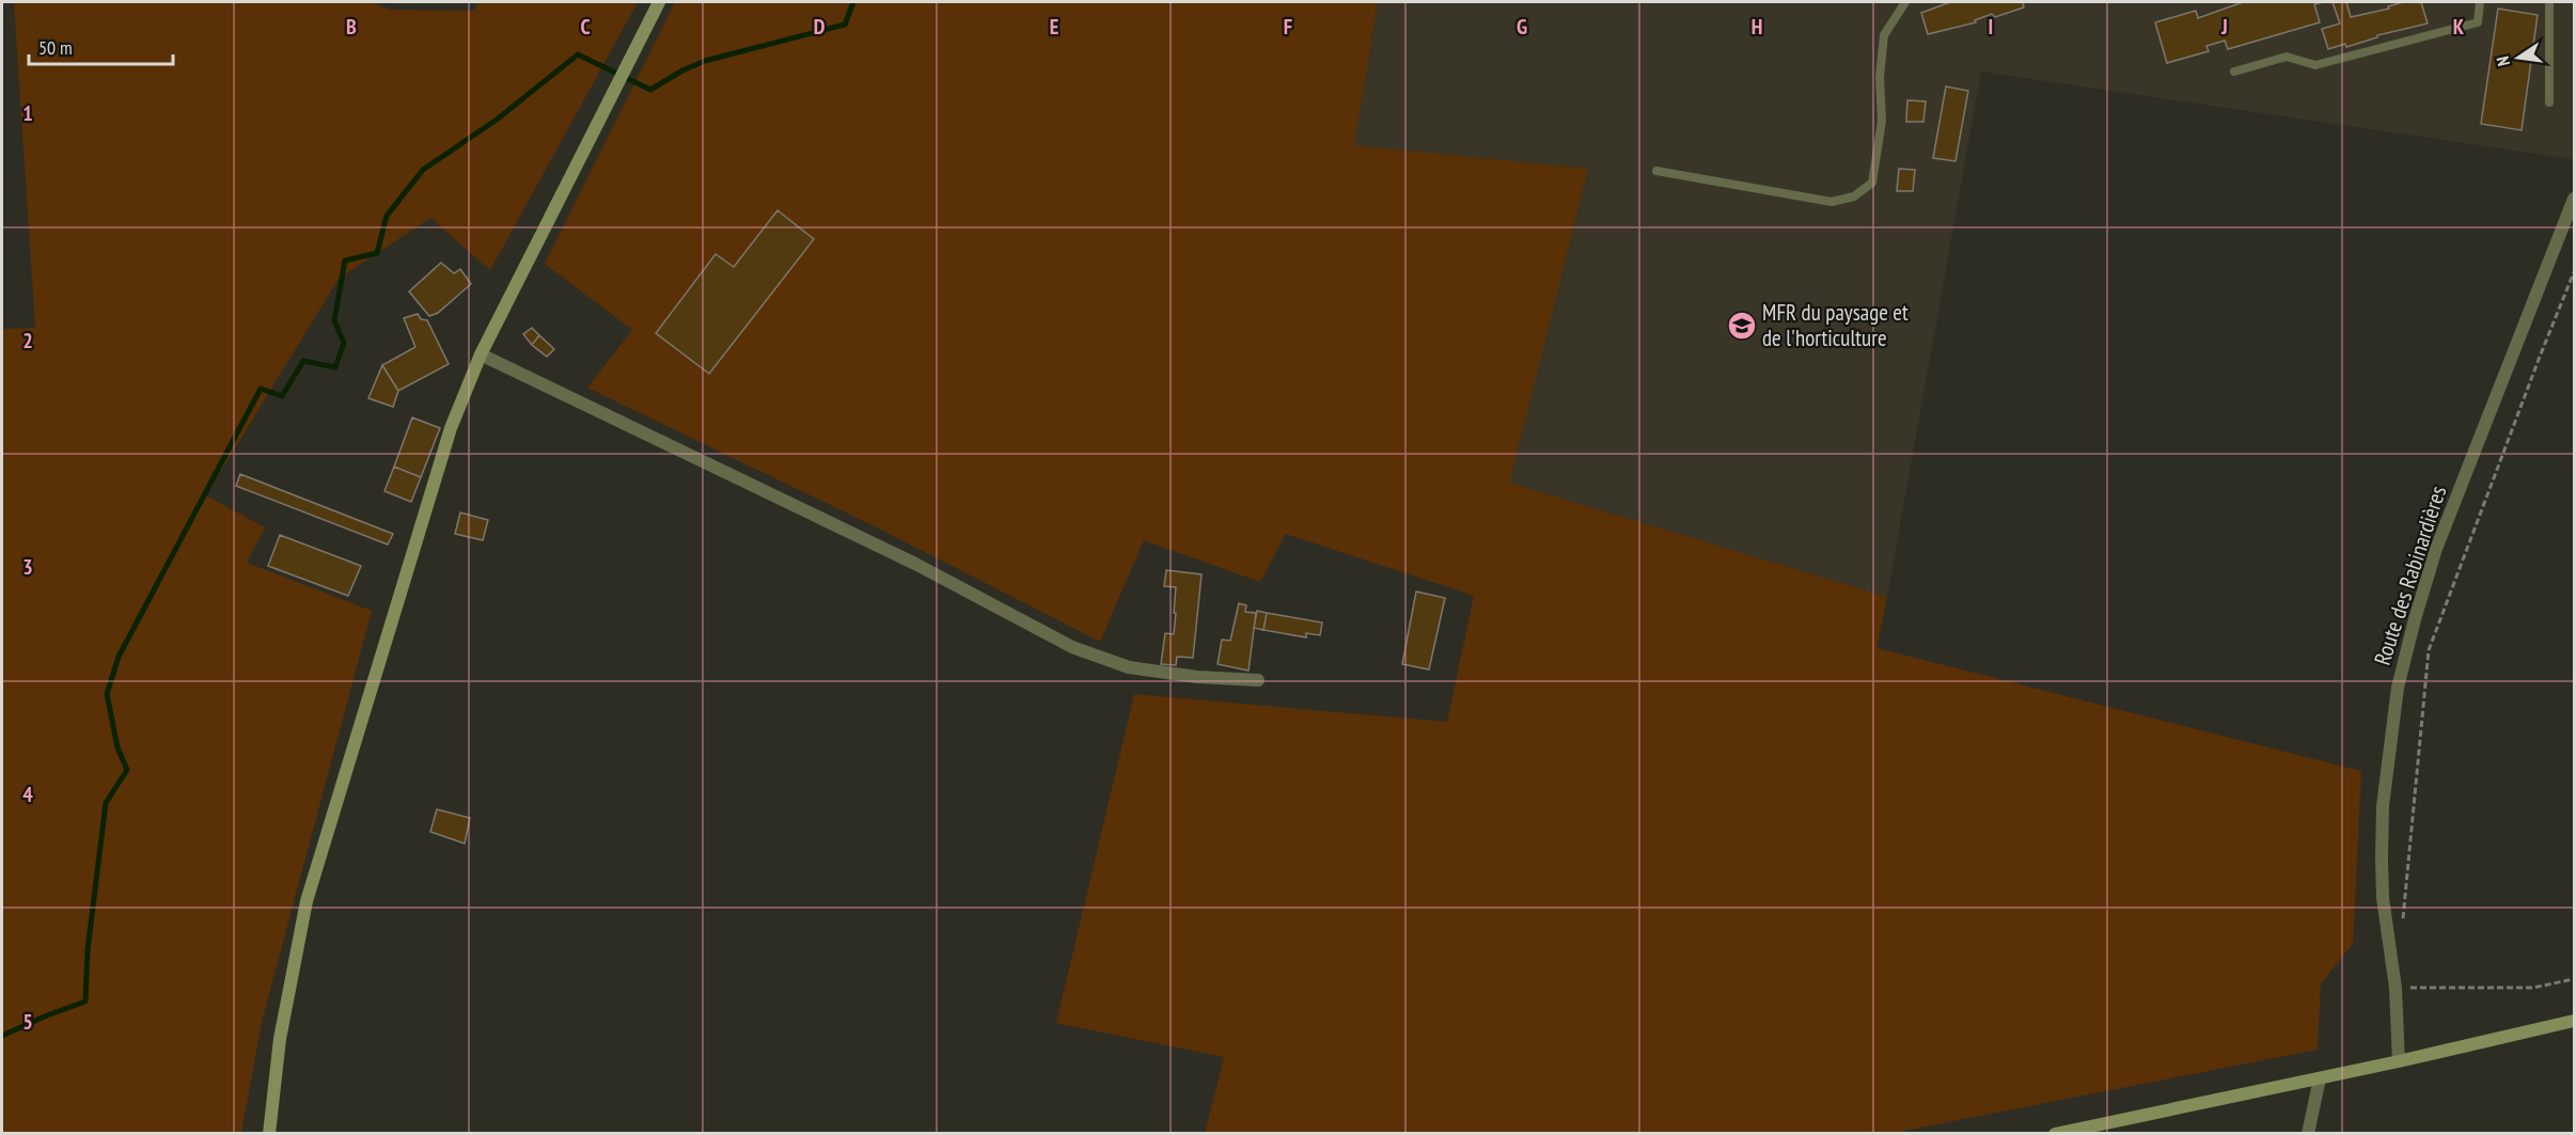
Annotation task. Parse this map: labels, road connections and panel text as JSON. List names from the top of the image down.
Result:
{
  "streets": {
    "street": ["Route des Rabinardières"]
  },
  "places": {
    "school or university": ["MFR du paysage et de l'horticulture"]
  },
  "scale_bar": "50 m",
  "north": "left",
  "grid": {
    "columns": [
      "B",
      "C",
      "D",
      "E",
      "F",
      "G",
      "H",
      "I",
      "J",
      "K"
    ],
    "rows": [
      "1",
      "2",
      "3",
      "4",
      "5"
    ]
  }
}
